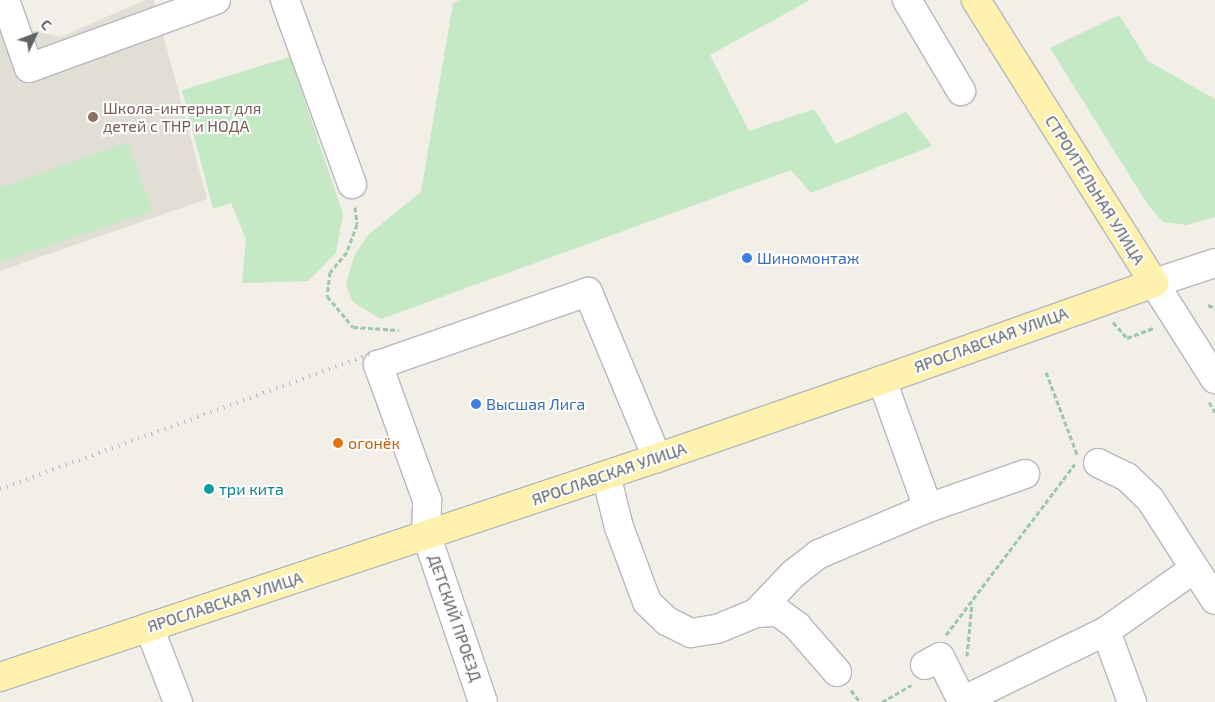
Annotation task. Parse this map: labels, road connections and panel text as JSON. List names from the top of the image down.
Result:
{
  "streets": {
    "main road": ["СТРОИТЕЛЬНАЯ УЛИЦА", "ЯРОСЛАВСКАЯ УЛИЦА"],
    "street": ["ДЕТСКИЙ ПРОЕЗД"]
  },
  "crossings": [
    ["СТРОИТЕЛЬНАЯ УЛИЦА", "ЯРОСЛАВСКАЯ УЛИЦА"],
    ["ЯРОСЛАВСКАЯ УЛИЦА", "ДЕТСКИЙ ПРОЕЗД"]
  ],
  "places": [
    "Школа-интернат для детей с ТНР и НОДА",
    "Шиномонтаж",
    "Высшая Лига",
    "огонёк",
    "три кита"
  ],
  "north": "top right"
}
